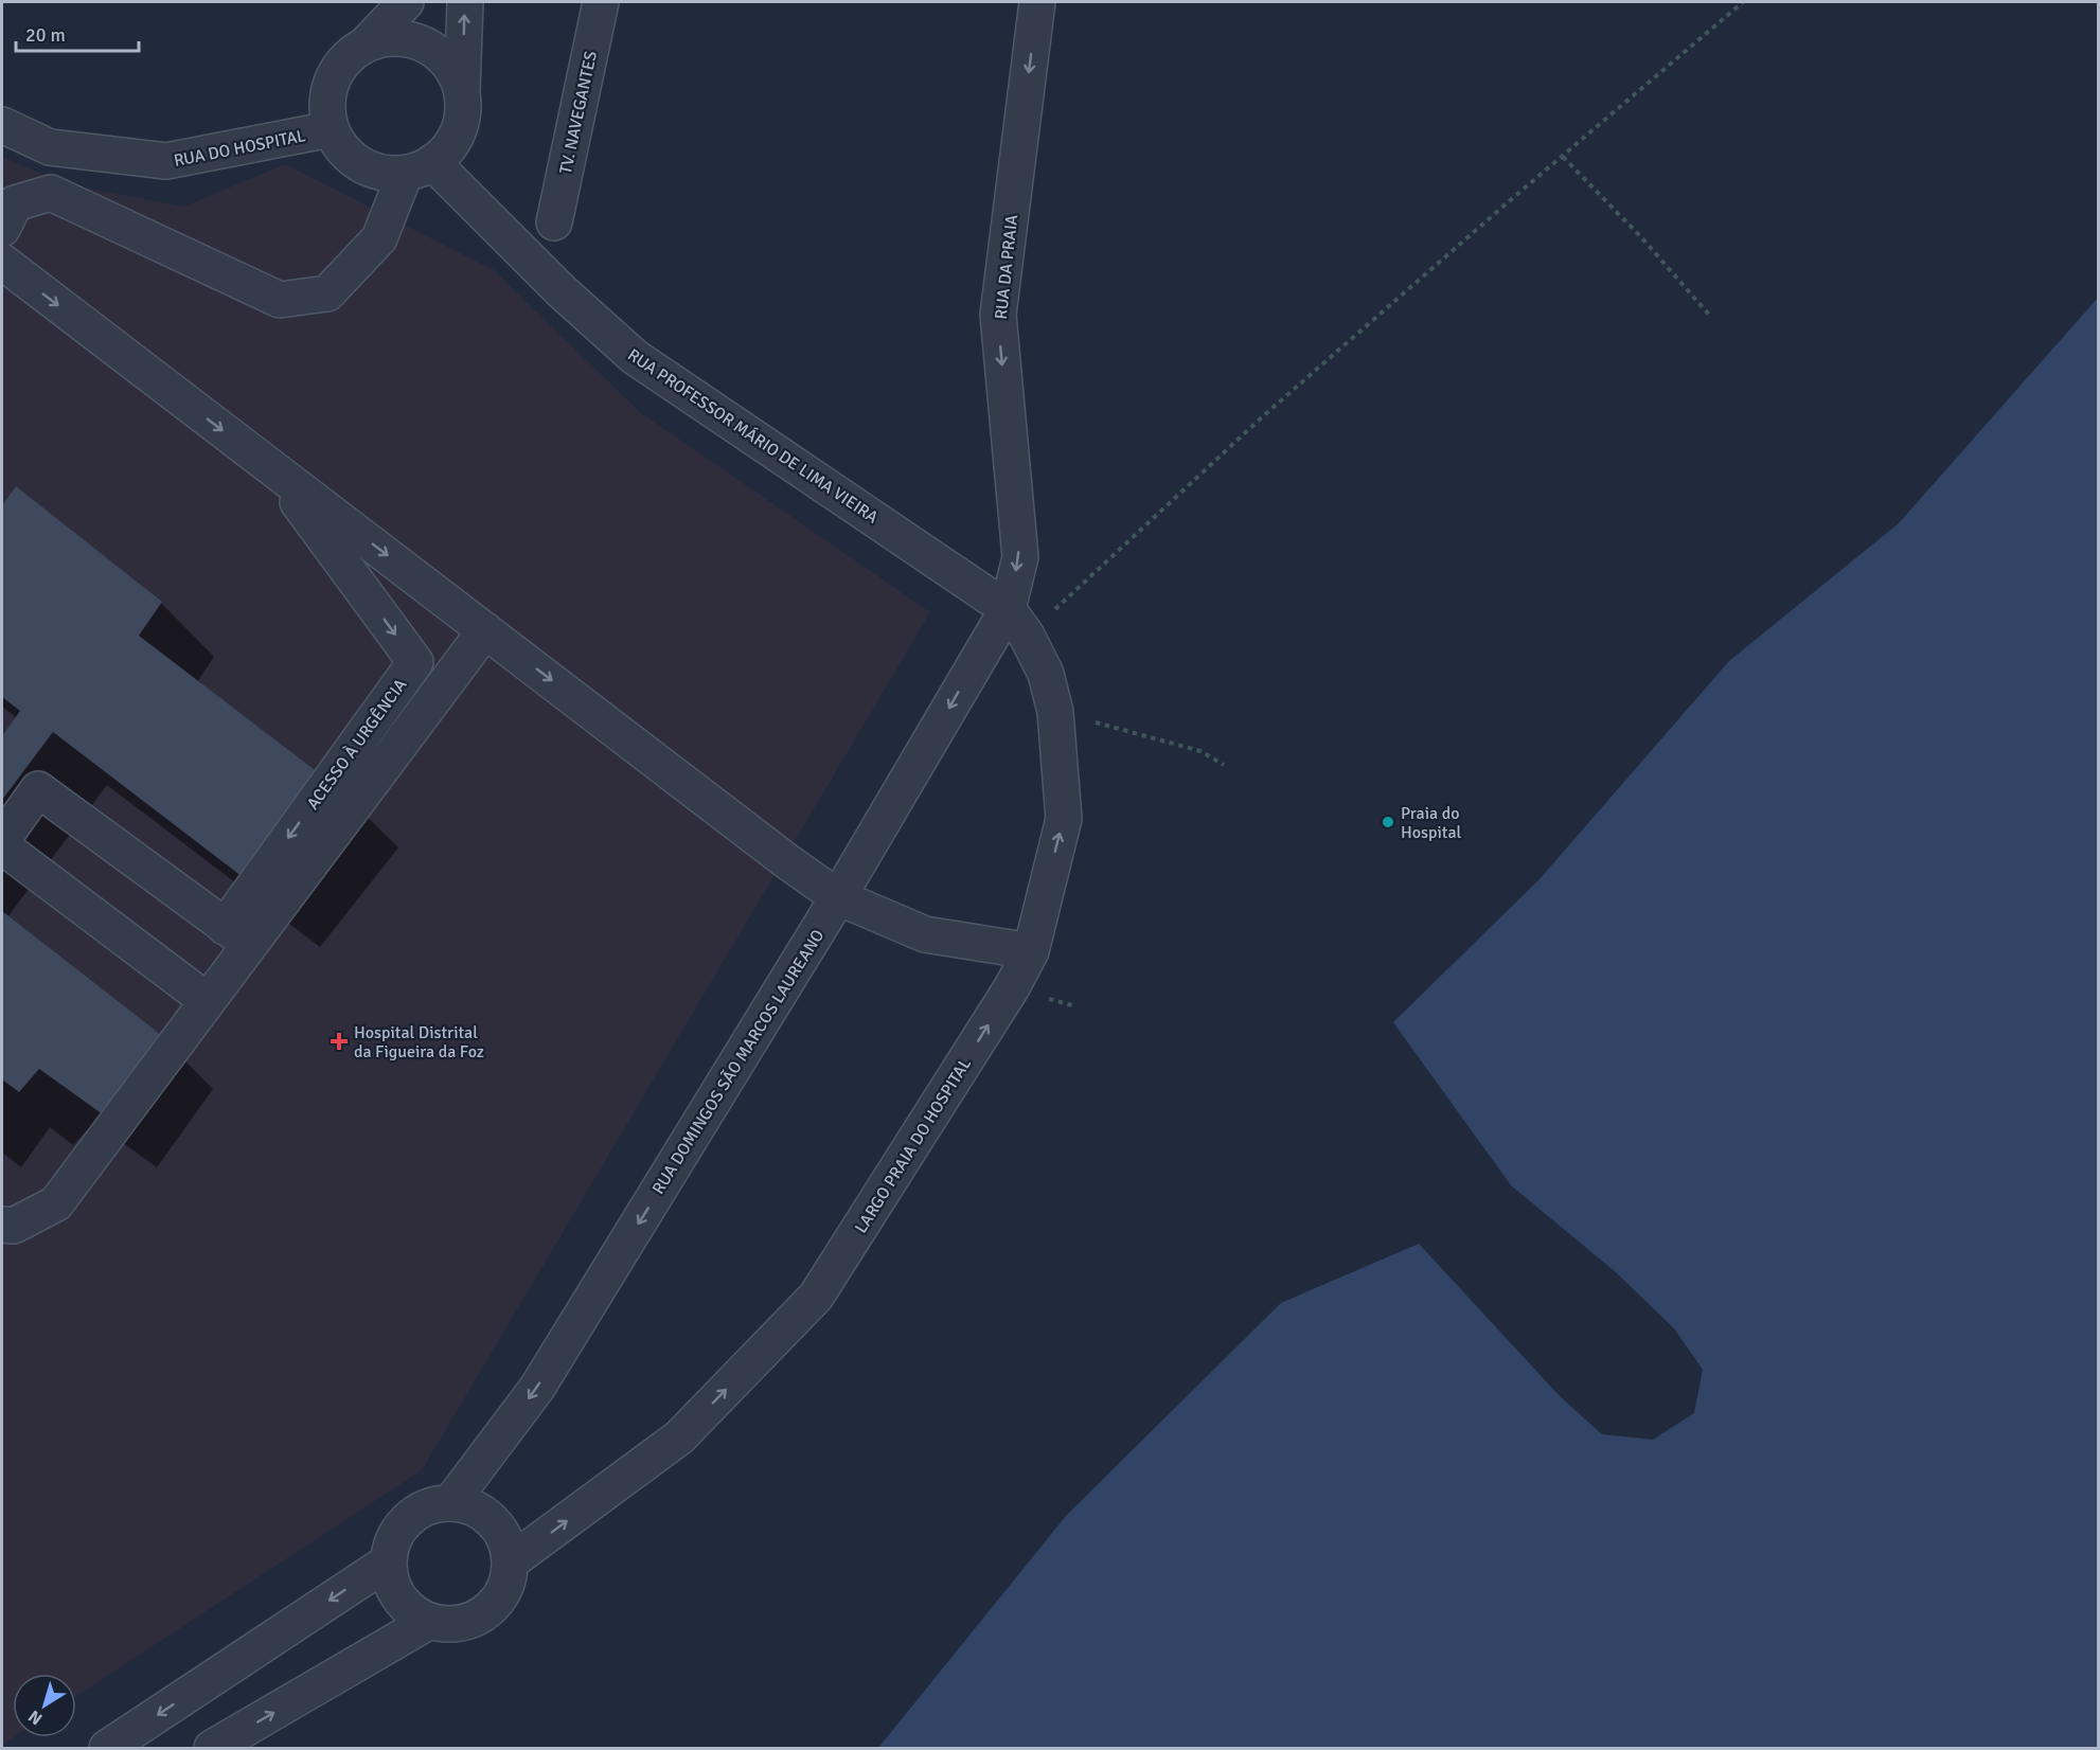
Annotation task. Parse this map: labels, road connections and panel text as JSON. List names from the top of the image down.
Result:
{
  "streets": {
    "street": [
      "TV. NAVEGANTES",
      "RUA DO HOSPITAL",
      "RUA DA PRAIA",
      "RUA PROFESSOR MÁRIO DE LIMA VIEIRA",
      "ACESSO À URGÊNCIA",
      "RUA DOMINGOS SÃO MARCOS LAUREANO",
      "LARGO PRAIA DO HOSPITAL"
    ]
  },
  "crossings": [
    ["RUA DO HOSPITAL", "RUA PROFESSOR MÁRIO DE LIMA VIEIRA"],
    ["RUA DA PRAIA", "RUA PROFESSOR MÁRIO DE LIMA VIEIRA"],
    ["RUA DA PRAIA", "RUA DOMINGOS SÃO MARCOS LAUREANO"],
    ["RUA DA PRAIA", "LARGO PRAIA DO HOSPITAL"],
    ["RUA PROFESSOR MÁRIO DE LIMA VIEIRA", "RUA DOMINGOS SÃO MARCOS LAUREANO"],
    ["RUA PROFESSOR MÁRIO DE LIMA VIEIRA", "LARGO PRAIA DO HOSPITAL"],
    ["RUA DOMINGOS SÃO MARCOS LAUREANO", "LARGO PRAIA DO HOSPITAL"]
  ],
  "one_way": [
    "RUA DA PRAIA",
    "ACESSO À URGÊNCIA",
    "RUA DOMINGOS SÃO MARCOS LAUREANO",
    "LARGO PRAIA DO HOSPITAL"
  ],
  "places": {
    "other": ["Praia do Hospital"],
    "health": ["Hospital Distrital da Figueira da Foz"]
  },
  "scale_bar": "20 m",
  "north": "bottom left"
}
